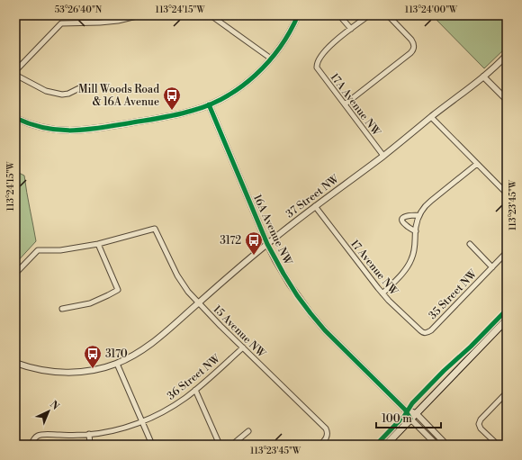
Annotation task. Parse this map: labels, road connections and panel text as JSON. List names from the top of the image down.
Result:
{
  "streets": {
    "street": [
      "17A Avenue NW",
      "37 Street NW",
      "16A Avenue NW",
      "17 Avenue NW",
      "35 Street NW",
      "15 Avenue NW",
      "36 Street NW"
    ]
  },
  "crossings": [
    ["17A Avenue NW", "37 Street NW"],
    ["37 Street NW", "16A Avenue NW"],
    ["37 Street NW", "17 Avenue NW"],
    ["37 Street NW", "15 Avenue NW"],
    ["17 Avenue NW", "35 Street NW"],
    ["15 Avenue NW", "36 Street NW"]
  ],
  "places": {
    "bus stop": ["Mill Woods Road & 16A Avenue", "3172", "3170"]
  },
  "scale_bar": "100 m",
  "north": "top right",
  "coordinates": [
    "53°26'40\"N",
    "113°24'15\"W",
    "113°24'00\"W",
    "113°23'45\"W"
  ]
}
